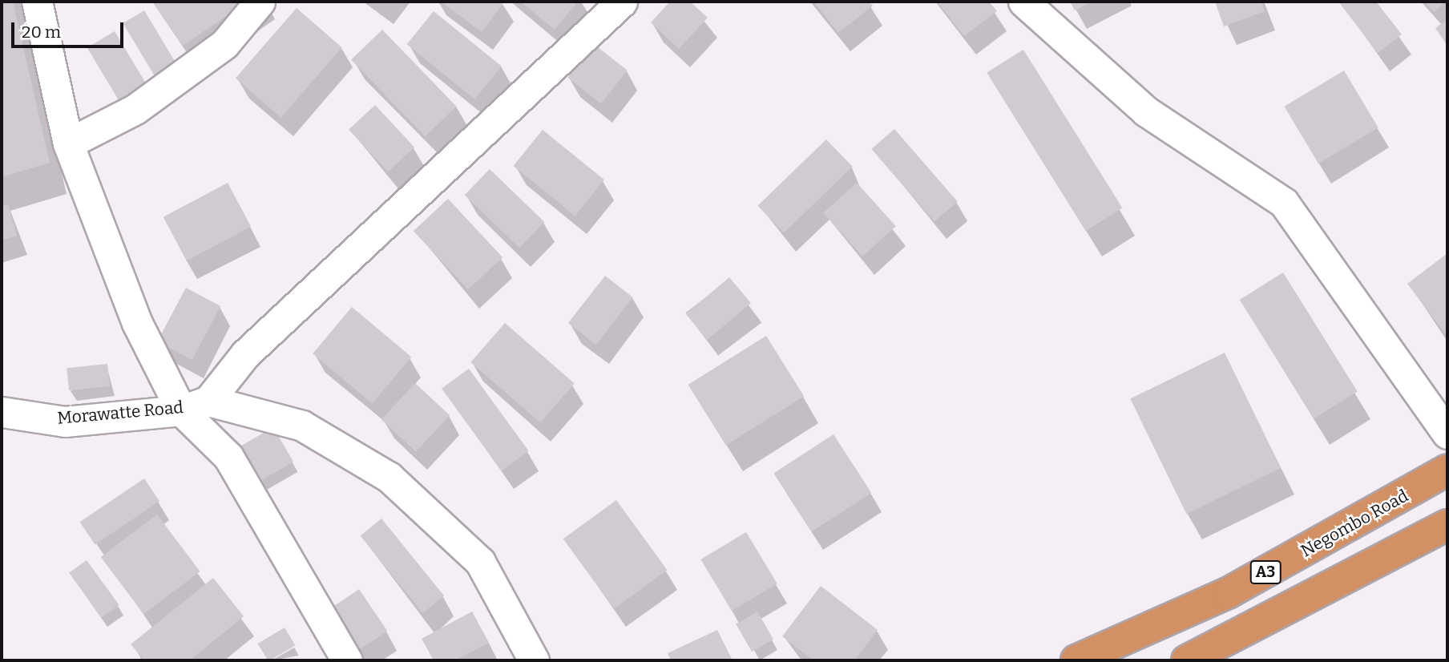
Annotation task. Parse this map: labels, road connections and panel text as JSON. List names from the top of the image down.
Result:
{
  "streets": {
    "highway": ["Negombo Road", "A3"],
    "street": ["Morawatte Road"]
  },
  "scale_bar": "20 m"
}
